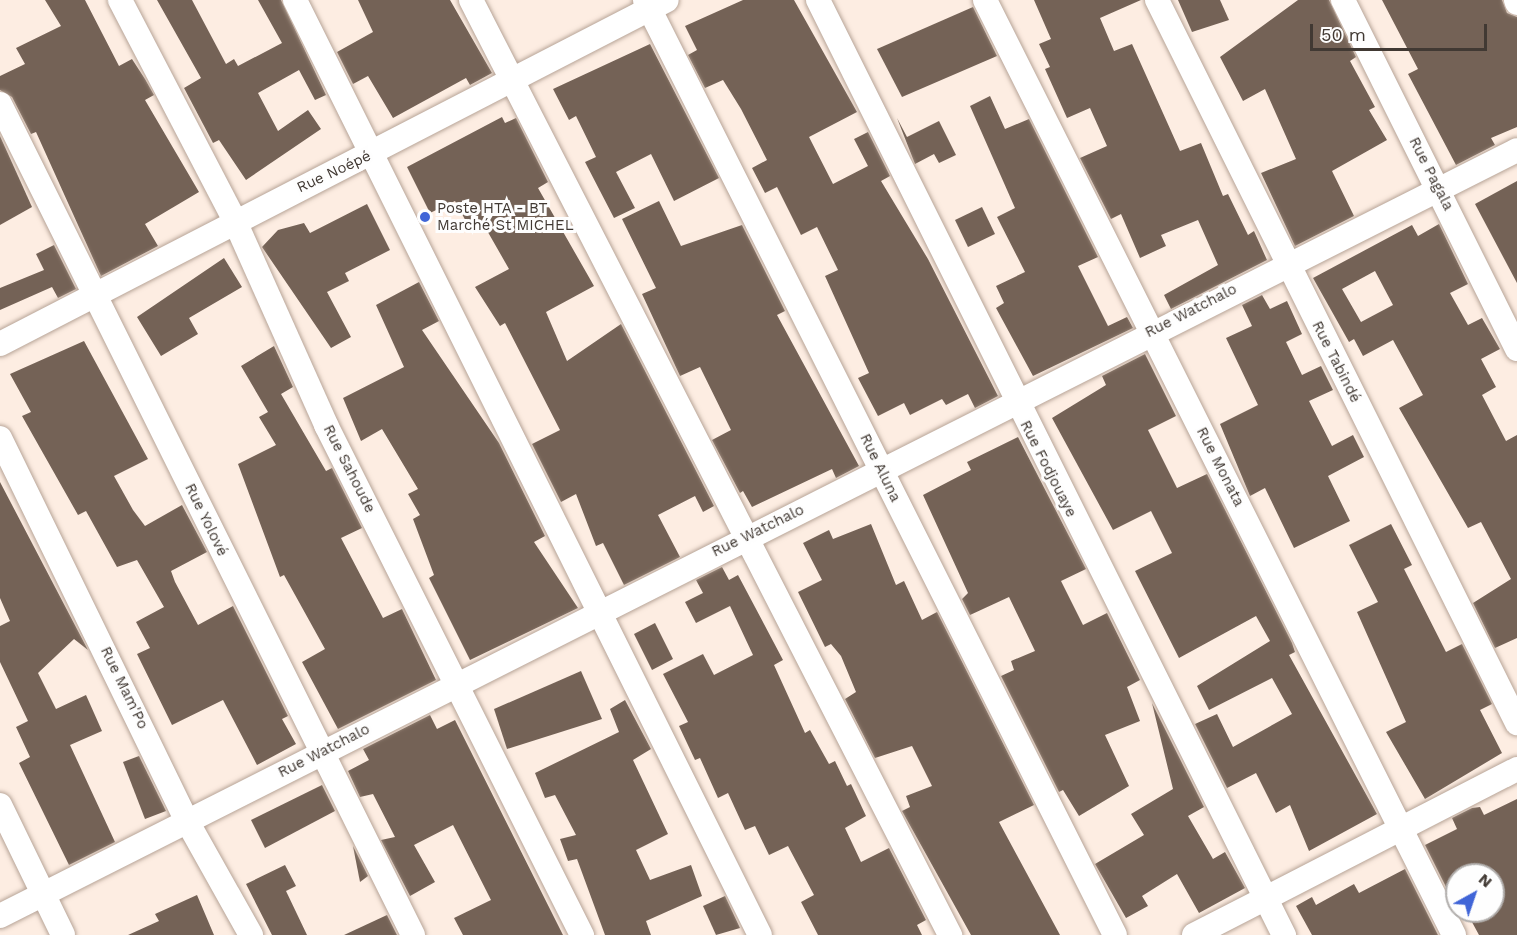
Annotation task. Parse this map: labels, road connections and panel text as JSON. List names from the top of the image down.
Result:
{
  "streets": {
    "street": [
      "Rue Noépé",
      "Rue Pagala",
      "Rue Watchalo",
      "Rue Tabindé",
      "Rue Monata",
      "Rue Aluna",
      "Rue Sahoude",
      "Rue Fodjouaye",
      "Rue Yolové",
      "Rue Mam'Po"
    ]
  },
  "crossings": [
    ["Rue Noépé", "Rue Aluna"],
    ["Rue Noépé", "Rue Sahoude"],
    ["Rue Noépé", "Rue Yolové"],
    ["Rue Pagala", "Rue Watchalo"],
    ["Rue Watchalo", "Rue Tabindé"],
    ["Rue Watchalo", "Rue Monata"],
    ["Rue Watchalo", "Rue Aluna"],
    ["Rue Watchalo", "Rue Sahoude"],
    ["Rue Watchalo", "Rue Fodjouaye"],
    ["Rue Watchalo", "Rue Yolové"],
    ["Rue Watchalo", "Rue Mam'Po"]
  ],
  "places": ["Poste HTA - BT Marché St MICHEL"],
  "scale_bar": "50 m",
  "north": "top right"
}
